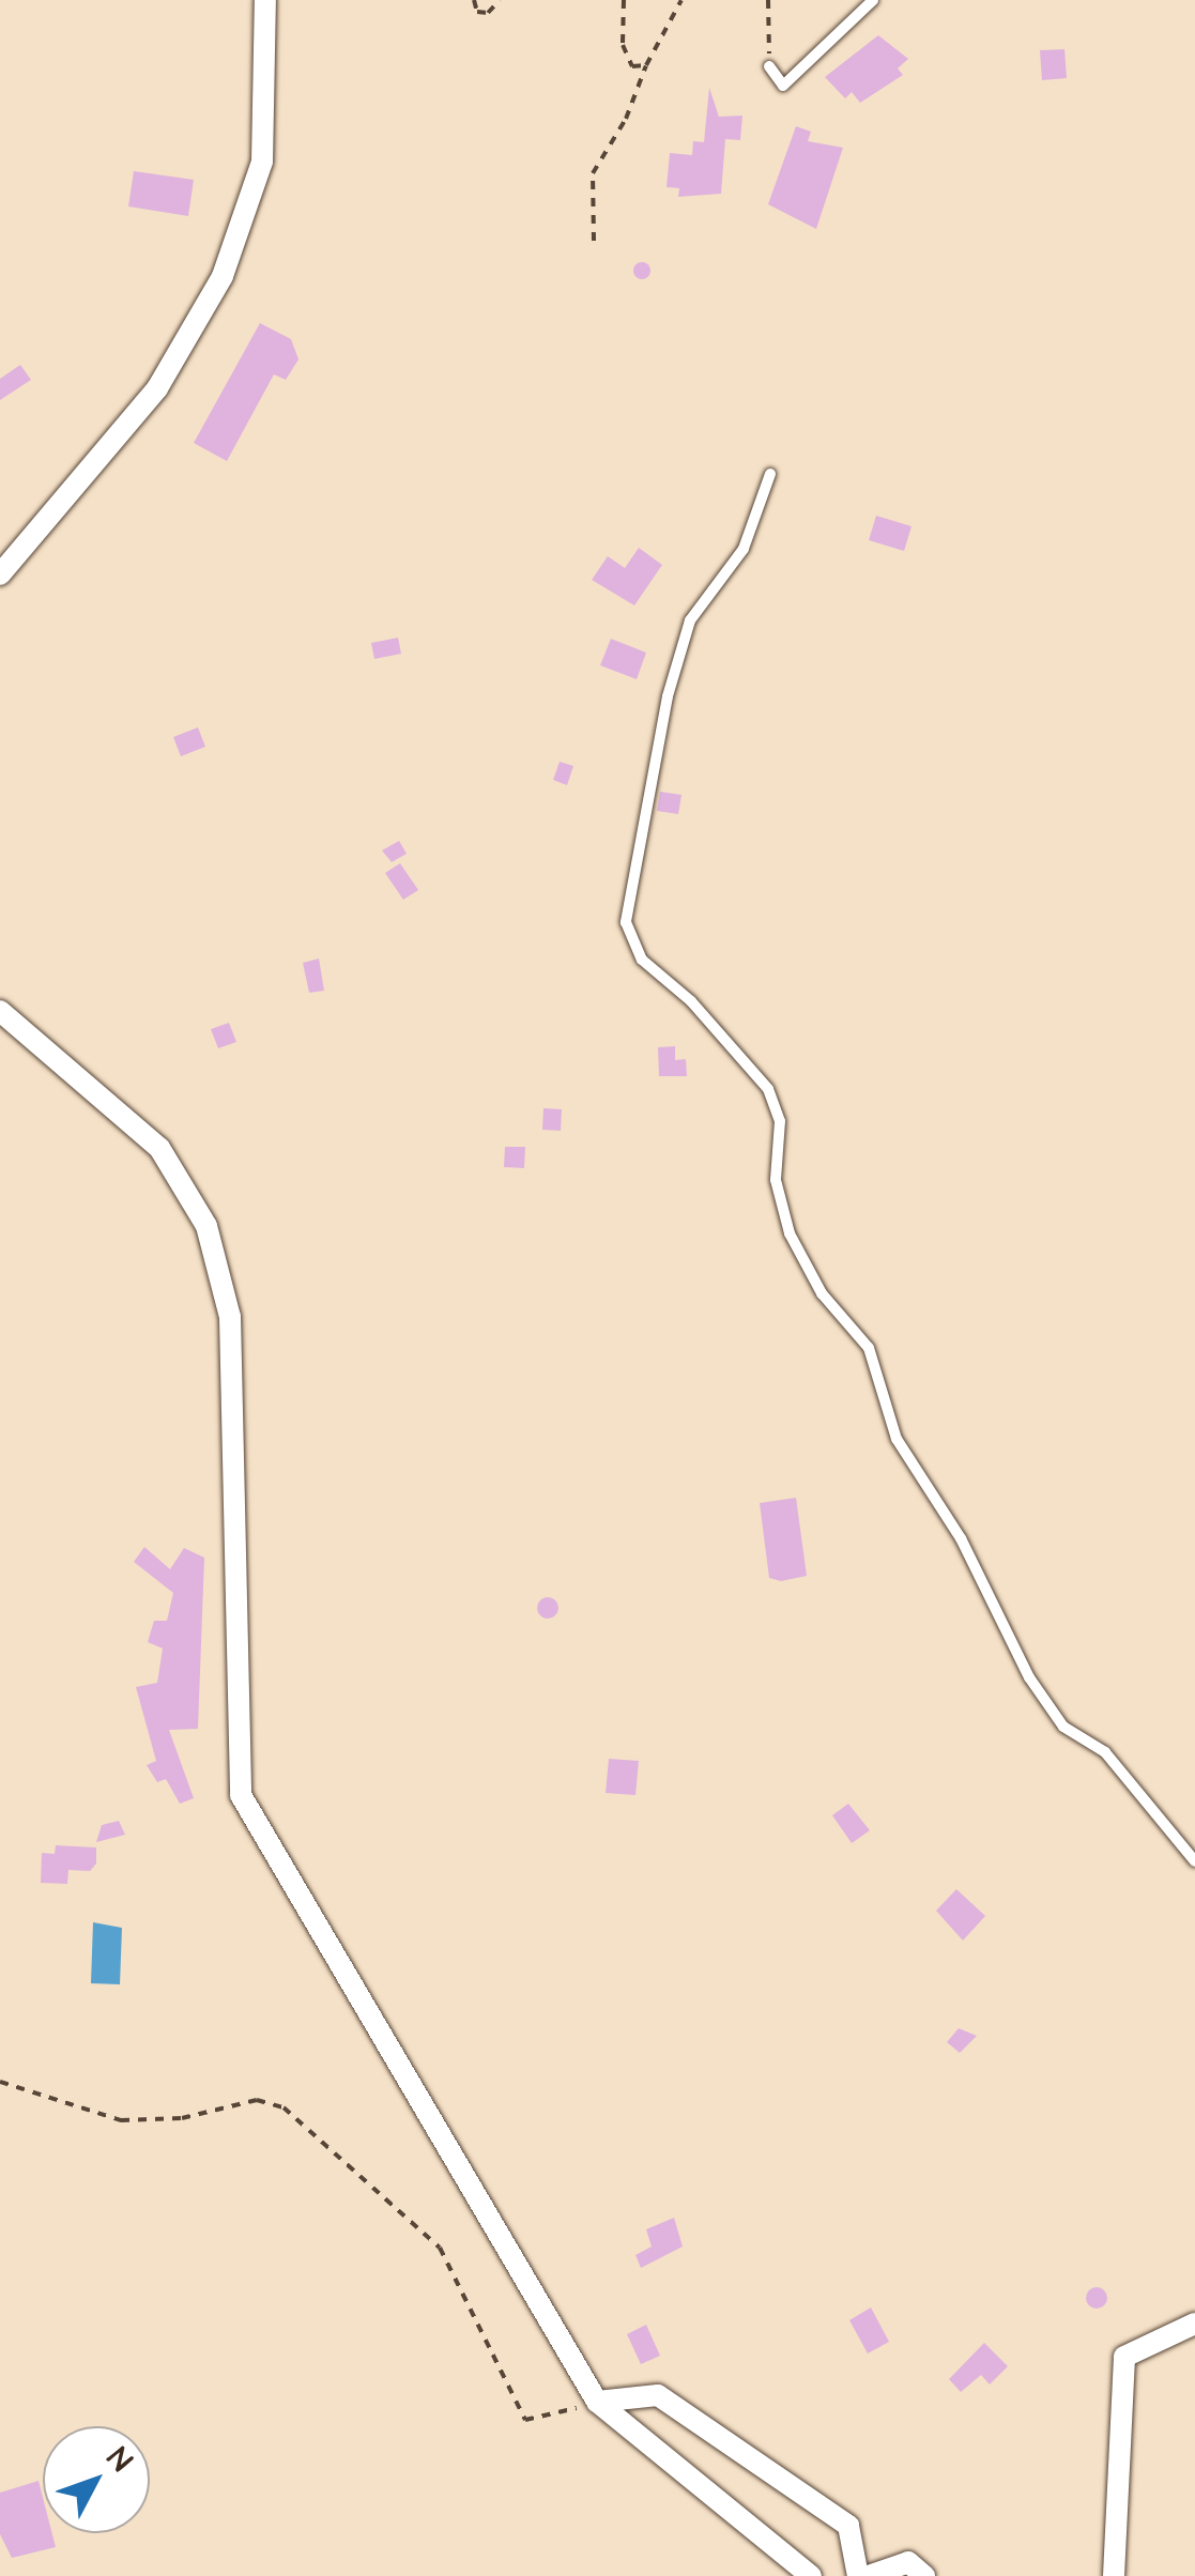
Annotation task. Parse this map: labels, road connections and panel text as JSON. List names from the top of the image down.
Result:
{
  "north": "top right"
}
